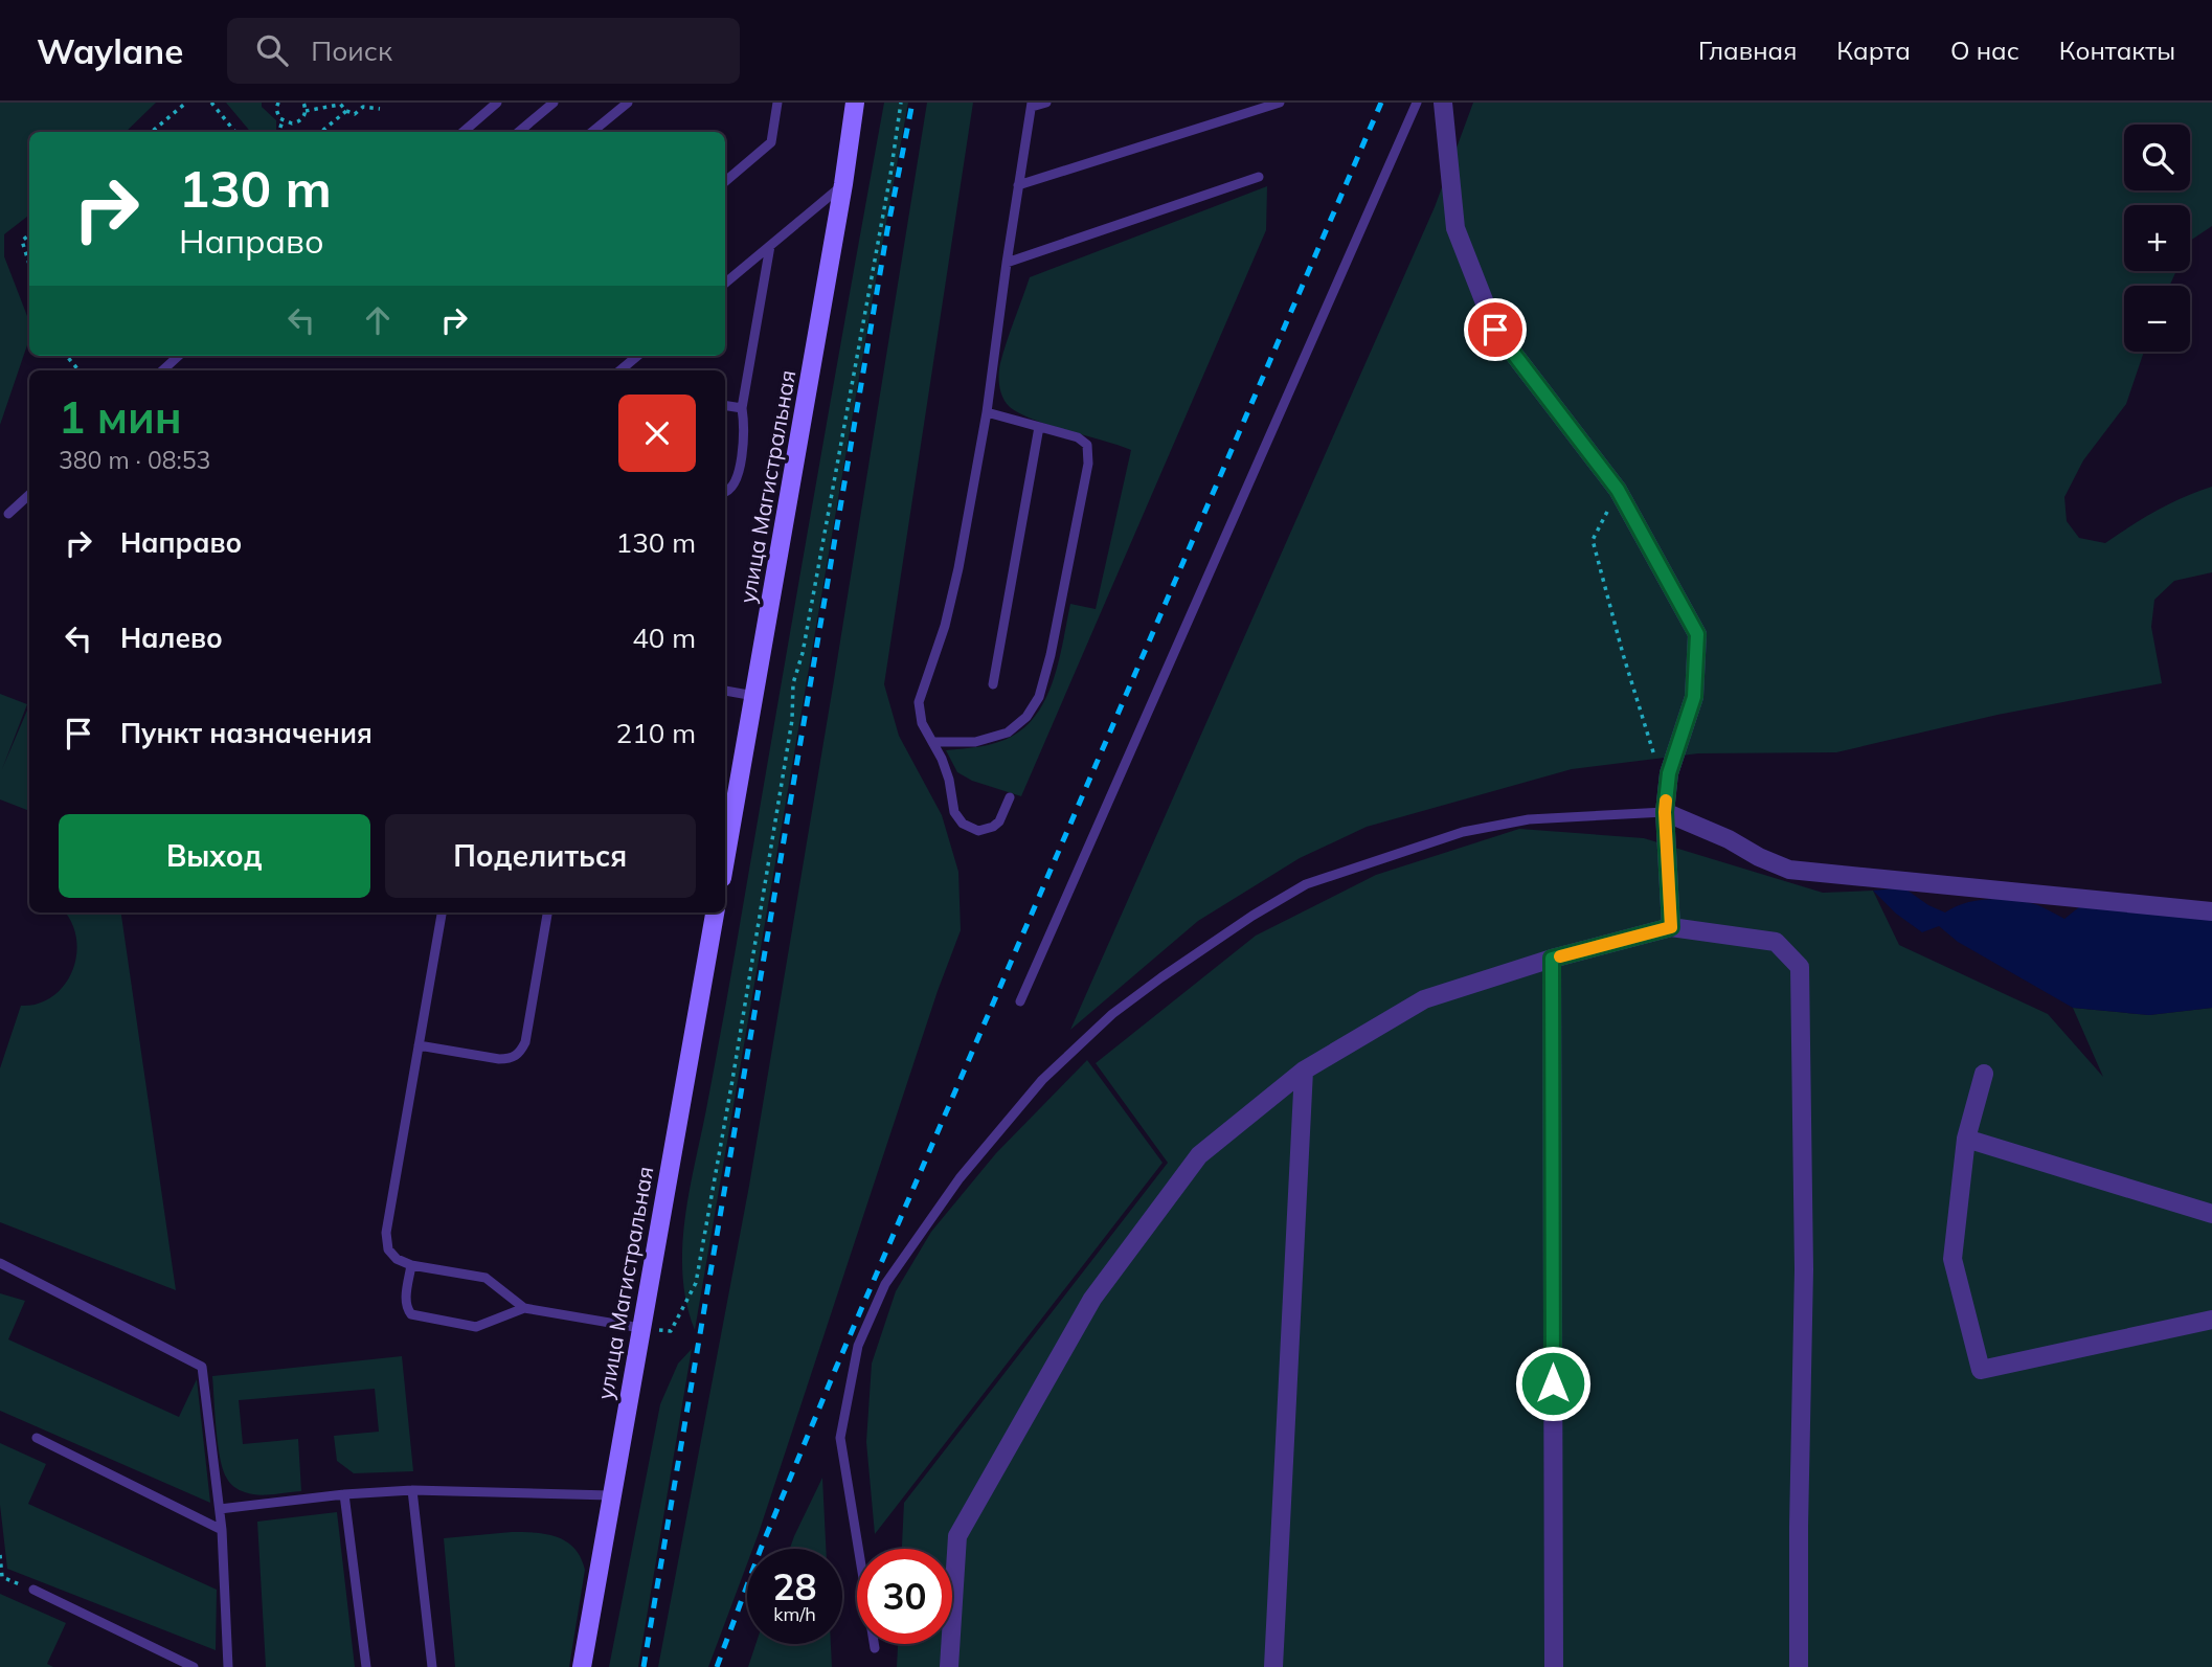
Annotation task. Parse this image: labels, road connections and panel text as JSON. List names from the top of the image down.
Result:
{
  "streets": {
    "main road": ["улица Магистральная"]
  },
  "page": {
    "header": "Waylane",
    "search": "Поиск",
    "nav": [
      "Главная",
      "Карта",
      "О нас",
      "Контакты"
    ],
    "map_buttons": ["+", "−"],
    "turn": ["130 m", "Направо"],
    "heading": ["1 мин", "380 m · 08:53"],
    "list": [
      {
        "name": "Направо",
        "value": "130 m"
      },
      {
        "name": "Налево",
        "value": "40 m"
      },
      {
        "name": "Пункт назначения",
        "value": "210 m"
      }
    ],
    "buttons": ["Выход", "Поделиться"],
    "speed": "28 km/h",
    "limit": "30"
  }
}
